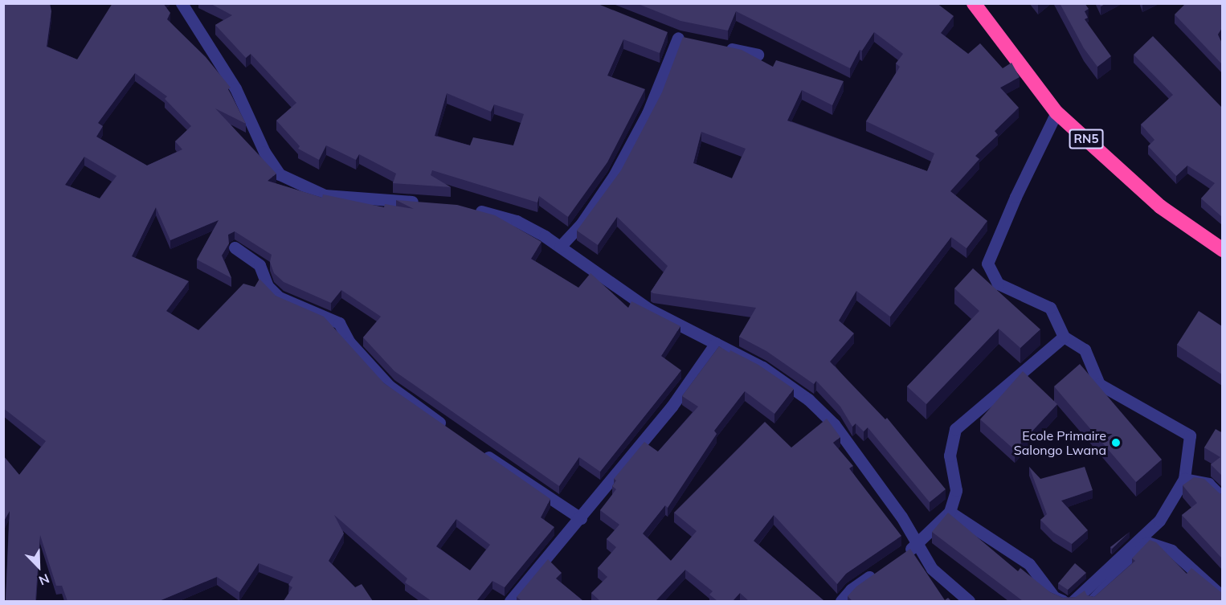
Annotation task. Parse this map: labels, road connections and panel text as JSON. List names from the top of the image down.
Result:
{
  "streets": {
    "highway": ["RN5"]
  },
  "places": ["Ecole Primaire Salongo Lwana"],
  "north": "bottom right"
}
